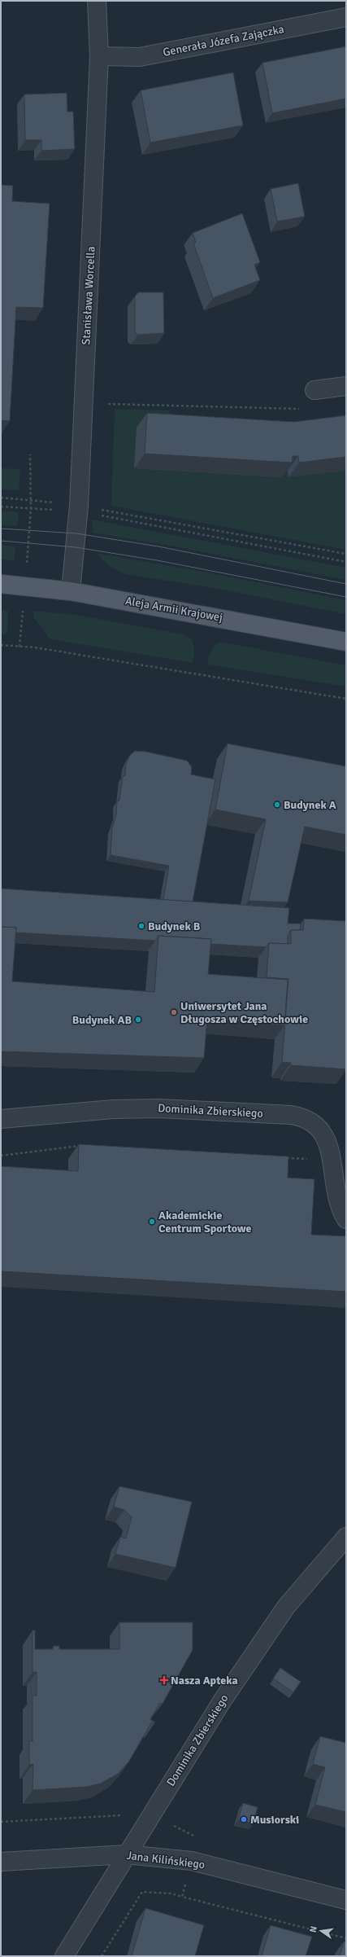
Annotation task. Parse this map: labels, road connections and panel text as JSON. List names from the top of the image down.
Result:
{
  "streets": {
    "main road": ["Aleja Armii Krajowej"],
    "street": [
      "Generała Józefa Zajączka",
      "Stanisława Worcella",
      "Dominika Zbierskiego",
      "Jana Kilińskiego"
    ]
  },
  "crossings": [
    ["Generała Józefa Zajączka", "Stanisława Worcella"],
    ["Stanisława Worcella", "Aleja Armii Krajowej"],
    ["Dominika Zbierskiego", "Jana Kilińskiego"]
  ],
  "places": {
    "other": [
      "Budynek A",
      "Budynek B",
      "Uniwersytet Jana Długosza w Częstochowie",
      "Budynek AB",
      "Akademickie Centrum Sportowe",
      "Musiorski"
    ],
    "health": ["Nasza Apteka"]
  },
  "north": "left"
}
